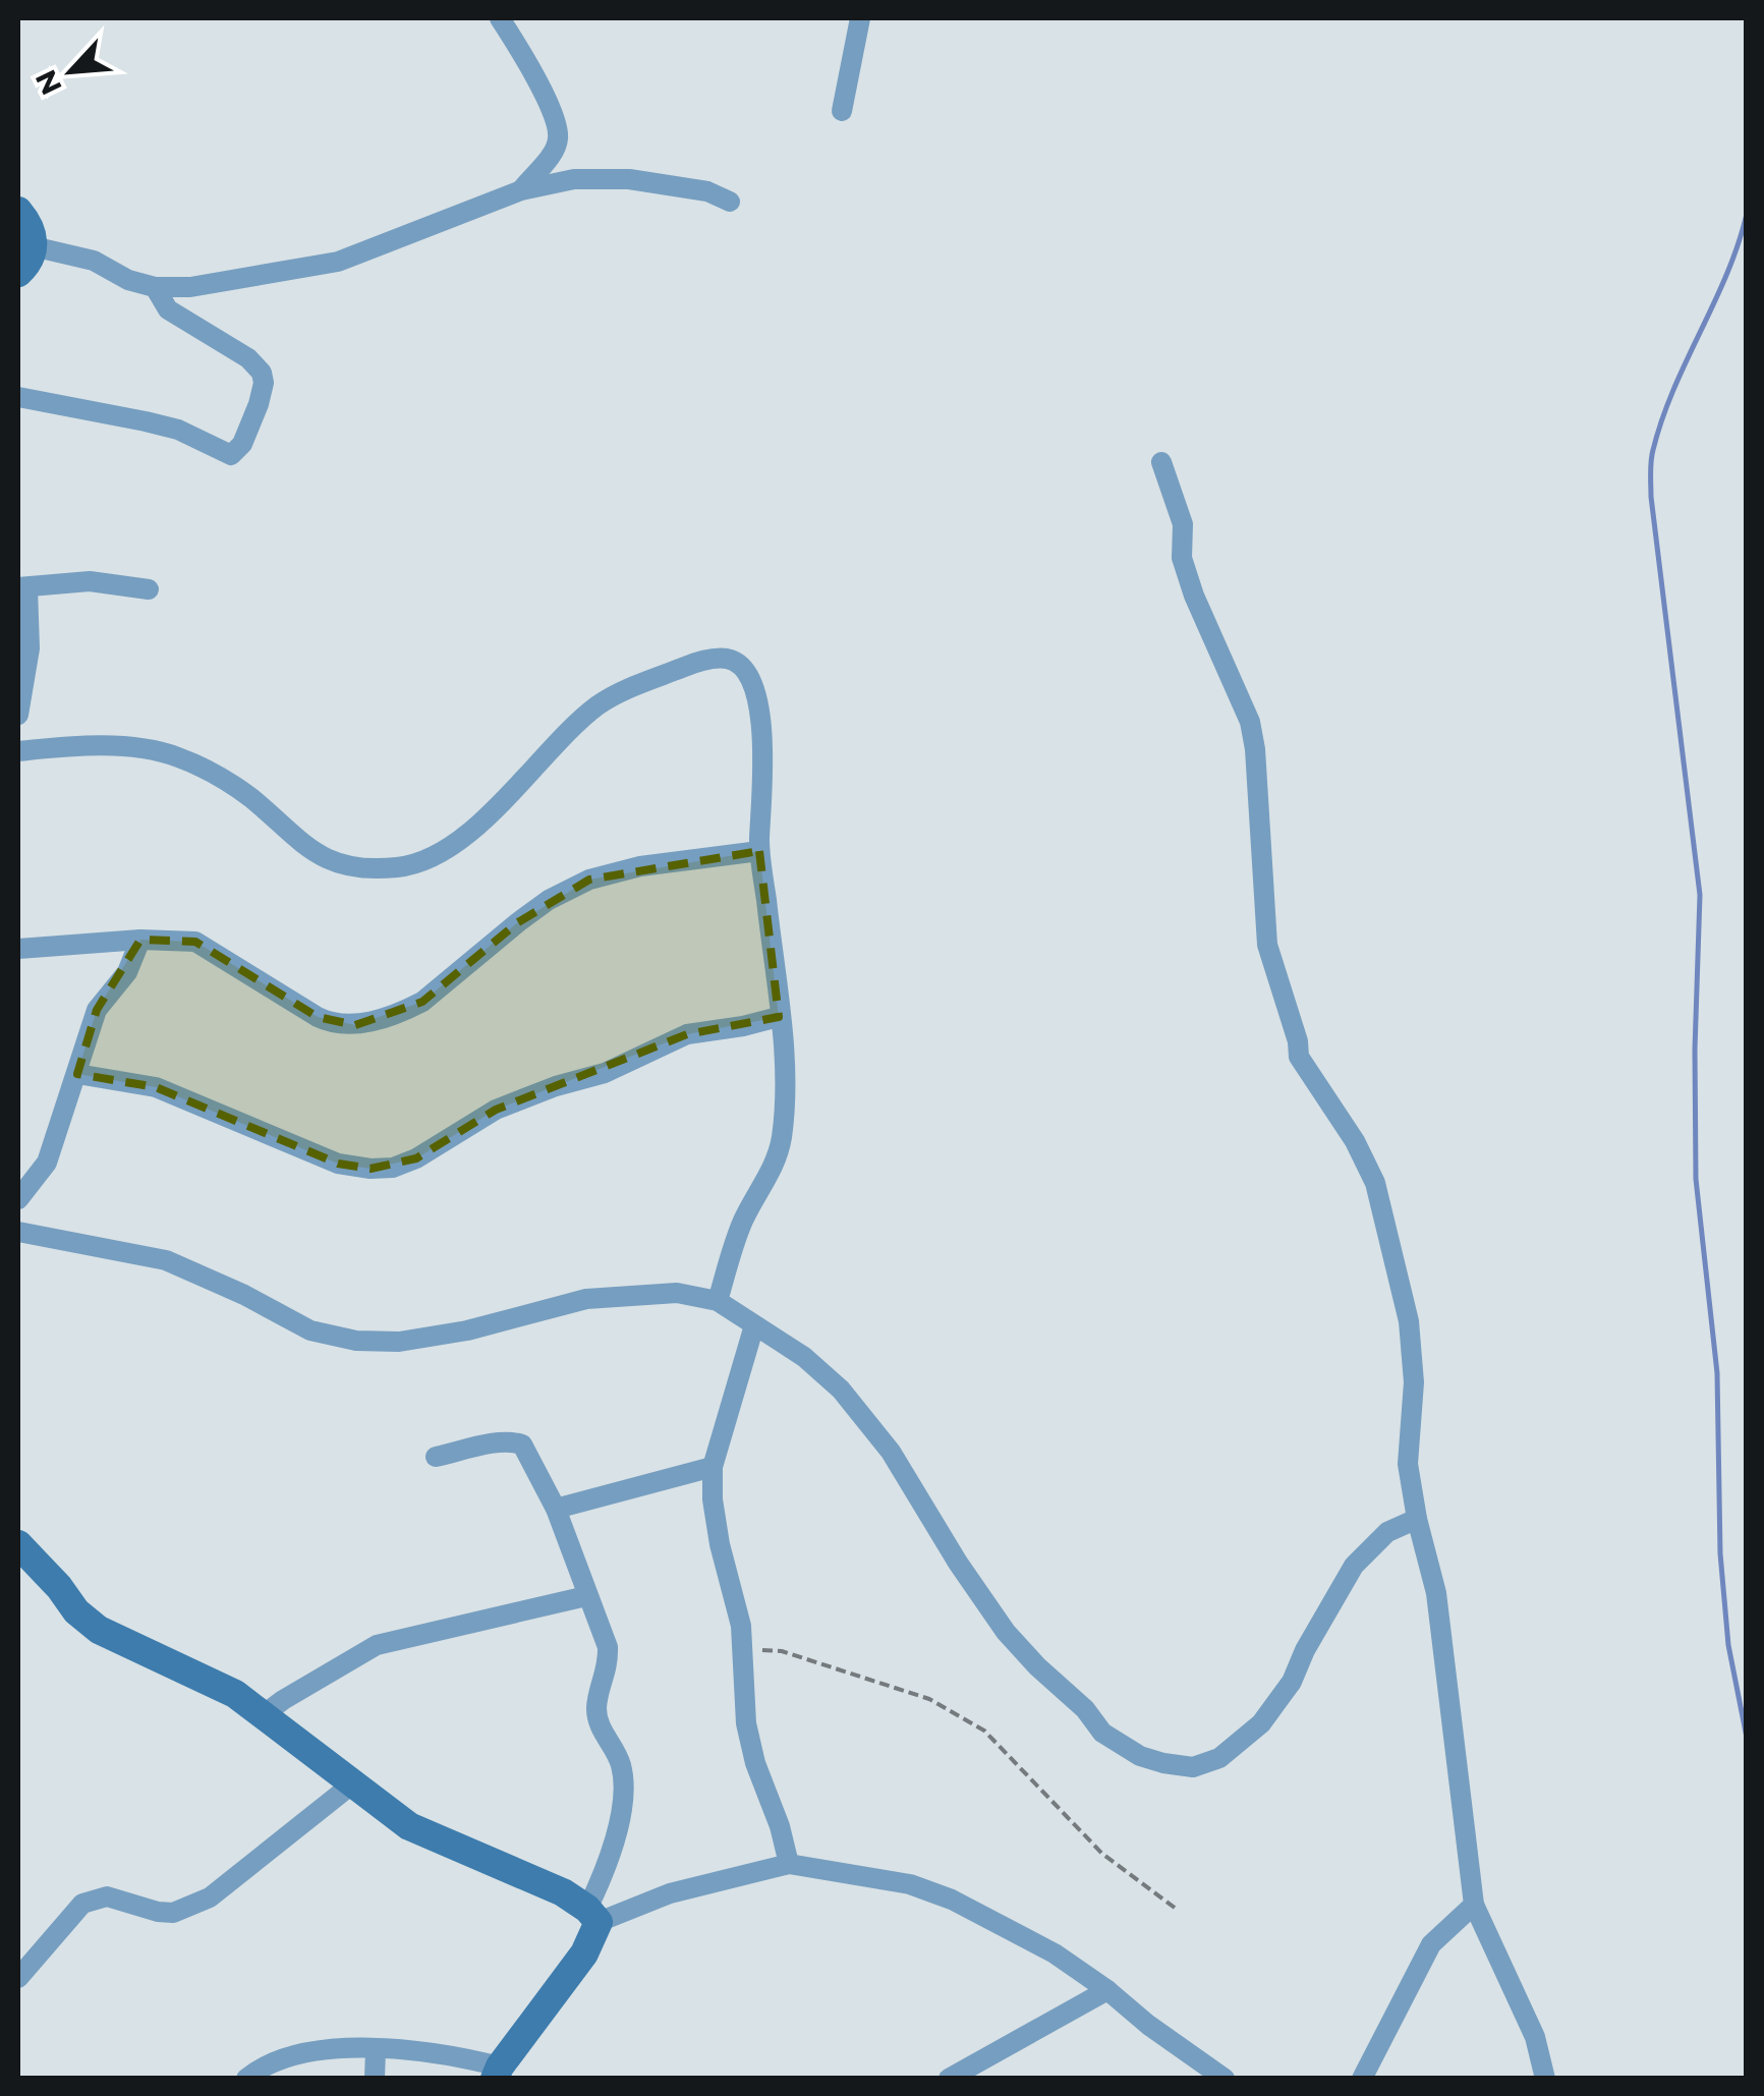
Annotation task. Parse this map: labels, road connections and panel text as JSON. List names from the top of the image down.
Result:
{
  "north": "bottom left"
}
